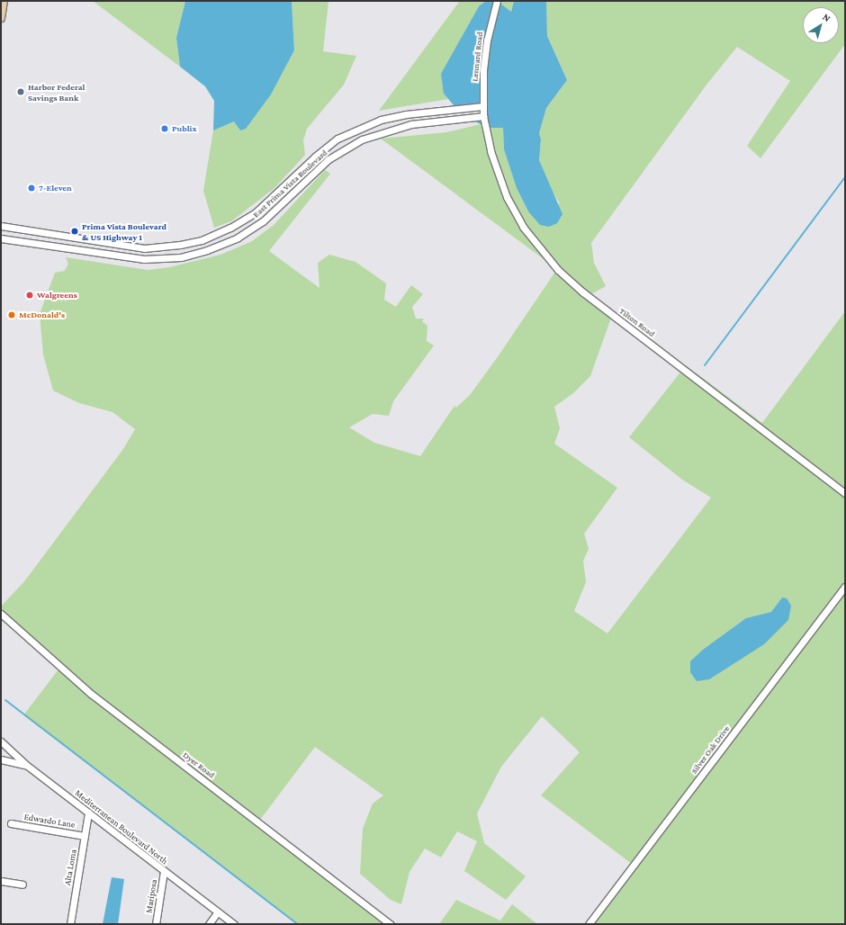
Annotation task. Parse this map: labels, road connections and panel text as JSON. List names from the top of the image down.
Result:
{
  "streets": {
    "street": [
      "Lennard Road",
      "East Prima Vista Boulevard",
      "Tilton Road",
      "Silver Oak Drive",
      "Dyer Road",
      "Edwardo Lane",
      "Mediterranean Boulevard North",
      "Alta Loma",
      "Mariposa"
    ]
  },
  "crossings": [
    ["Lennard Road", "East Prima Vista Boulevard"],
    ["Lennard Road", "Tilton Road"],
    ["East Prima Vista Boulevard", "Tilton Road"],
    ["Edwardo Lane", "Alta Loma"],
    ["Mediterranean Boulevard North", "Alta Loma"],
    ["Mediterranean Boulevard North", "Mariposa"]
  ],
  "places": [
    "Harbor Federal Savings Bank",
    "Publix",
    "7-Eleven",
    "Prima Vista Boulevard & US Highway 1",
    "Walgreens",
    "McDonald's"
  ],
  "north": "top right"
}
